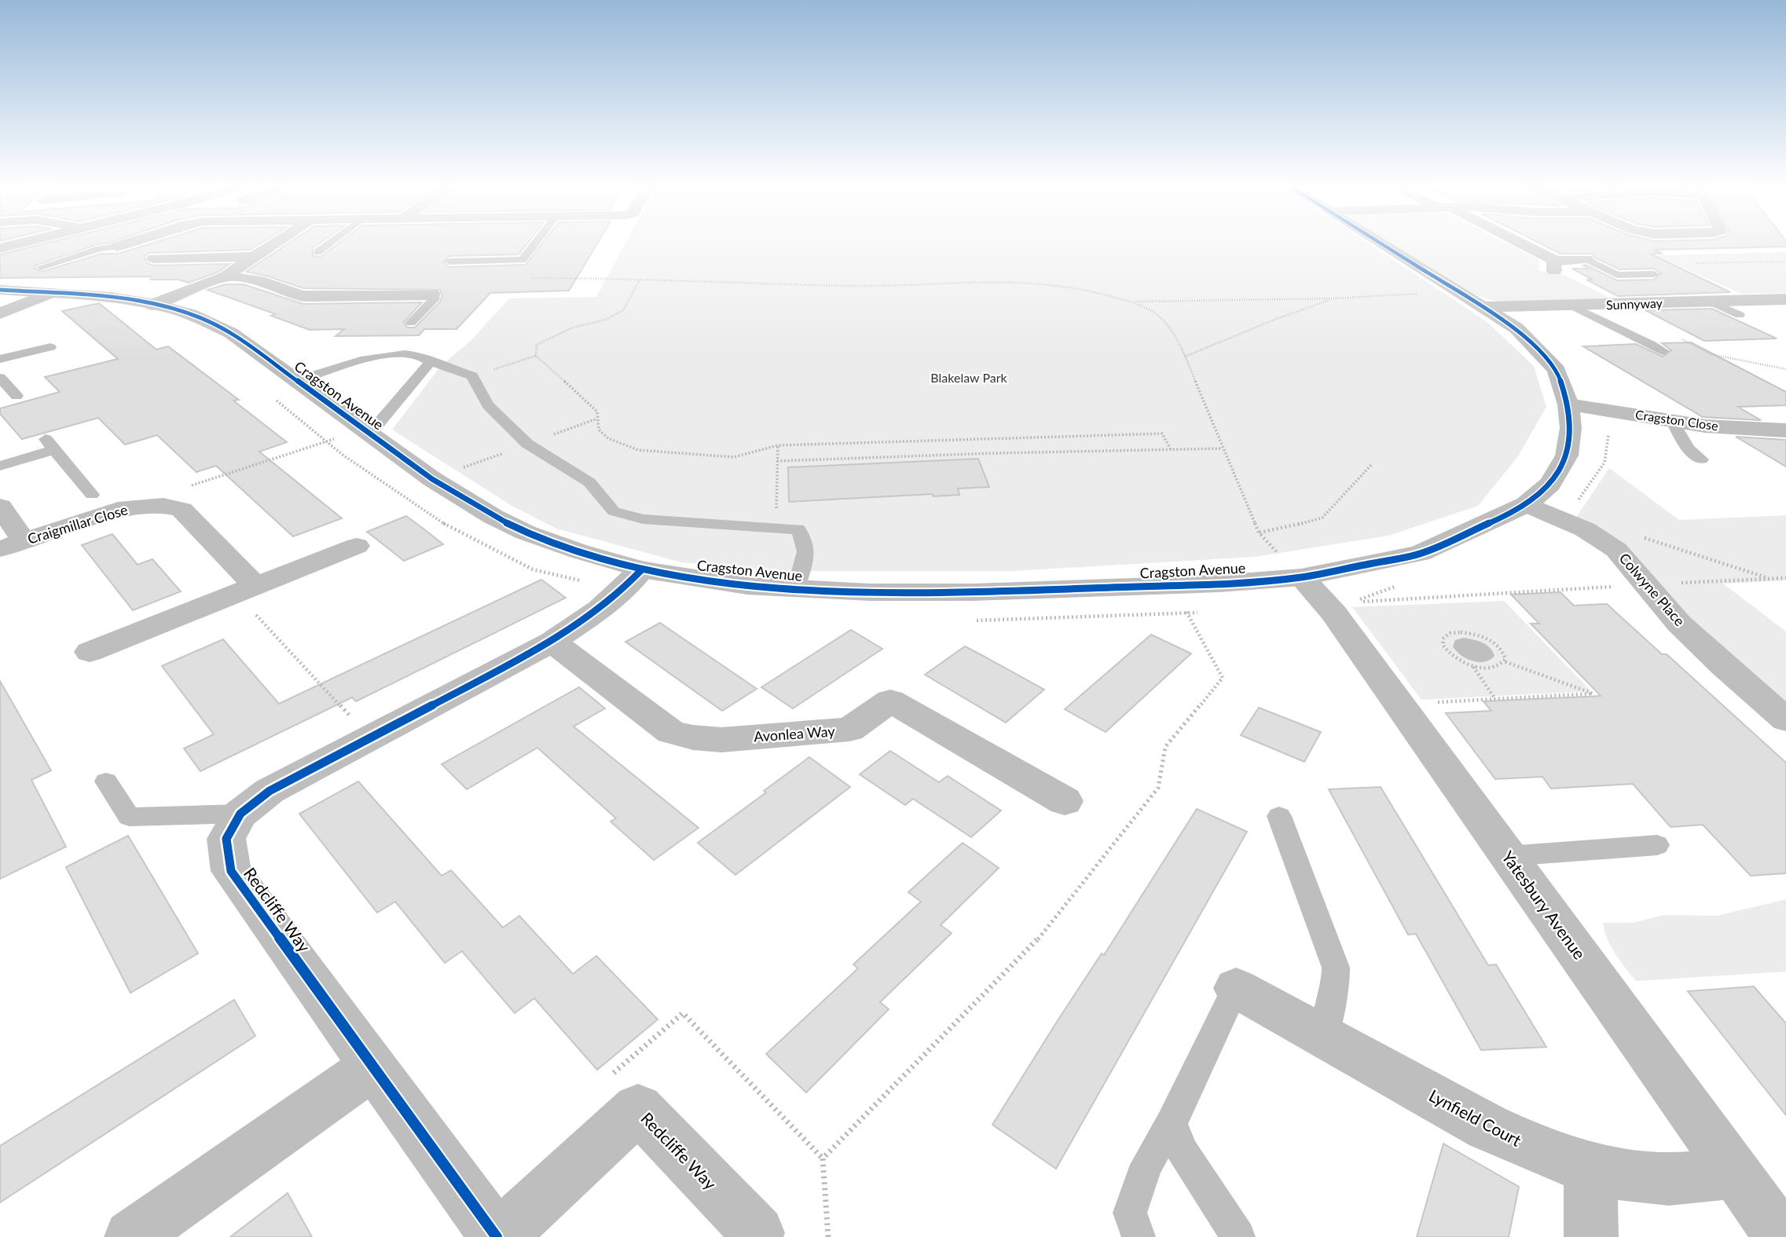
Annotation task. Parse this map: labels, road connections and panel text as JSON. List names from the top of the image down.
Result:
{
  "streets": {
    "street": [
      "Sunnyway",
      "Cragston Avenue",
      "Cragston Close",
      "Craigmillar Close",
      "Colwyne Place",
      "Avonlea Way",
      "Yatesbury Avenue",
      "Redcliffe Way",
      "Lynfield Court"
    ]
  },
  "crossings": [
    ["Sunnyway", "Cragston Avenue"],
    ["Cragston Avenue", "Cragston Close"],
    ["Cragston Avenue", "Colwyne Place"],
    ["Cragston Avenue", "Yatesbury Avenue"],
    ["Cragston Avenue", "Redcliffe Way"],
    ["Avonlea Way", "Redcliffe Way"],
    ["Yatesbury Avenue", "Lynfield Court"]
  ],
  "parks": ["Blakelaw Park"]
}
